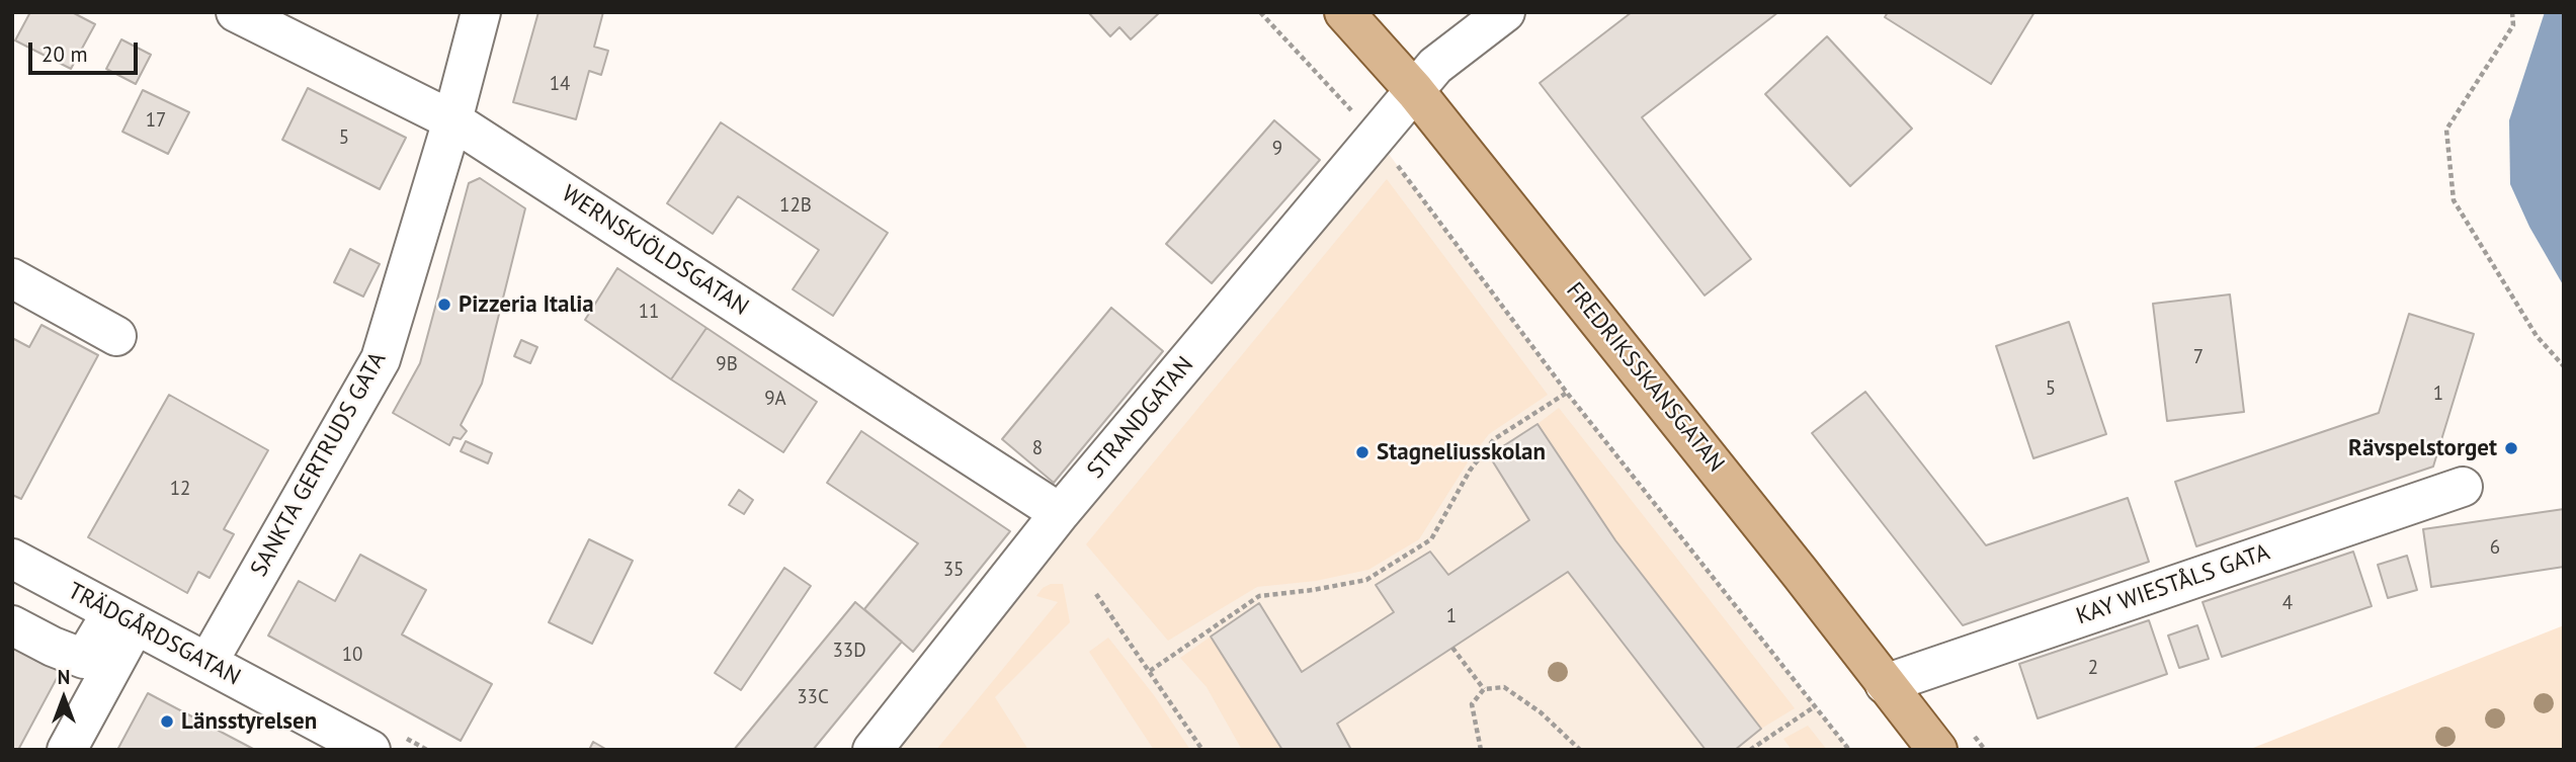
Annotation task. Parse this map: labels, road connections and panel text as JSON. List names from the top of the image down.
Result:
{
  "streets": {
    "main road": ["FREDRIKSSKANSGATAN"],
    "street": [
      "WERNSKJÖLDSGATAN",
      "STRANDGATAN",
      "SANKTA GERTRUDS GATA",
      "KAY WIESTÅLS GATA",
      "TRÄDGÅRDSGATAN"
    ]
  },
  "crossings": [
    ["WERNSKJÖLDSGATAN", "STRANDGATAN"],
    ["WERNSKJÖLDSGATAN", "SANKTA GERTRUDS GATA"],
    ["FREDRIKSSKANSGATAN", "STRANDGATAN"],
    ["FREDRIKSSKANSGATAN", "KAY WIESTÅLS GATA"],
    ["SANKTA GERTRUDS GATA", "TRÄDGÅRDSGATAN"]
  ],
  "places": [
    "Pizzeria Italia",
    "Rävspelstorget",
    "Stagneliusskolan",
    "Länsstyrelsen"
  ],
  "house_numbers": [
    "14",
    "17",
    "5",
    "9",
    "12B",
    "11",
    "7",
    "9B",
    "5",
    "1",
    "9A",
    "8",
    "12",
    "6",
    "35",
    "4",
    "1",
    "33D",
    "10",
    "2",
    "33C"
  ],
  "scale_bar": "20 m",
  "north": "top"
}
